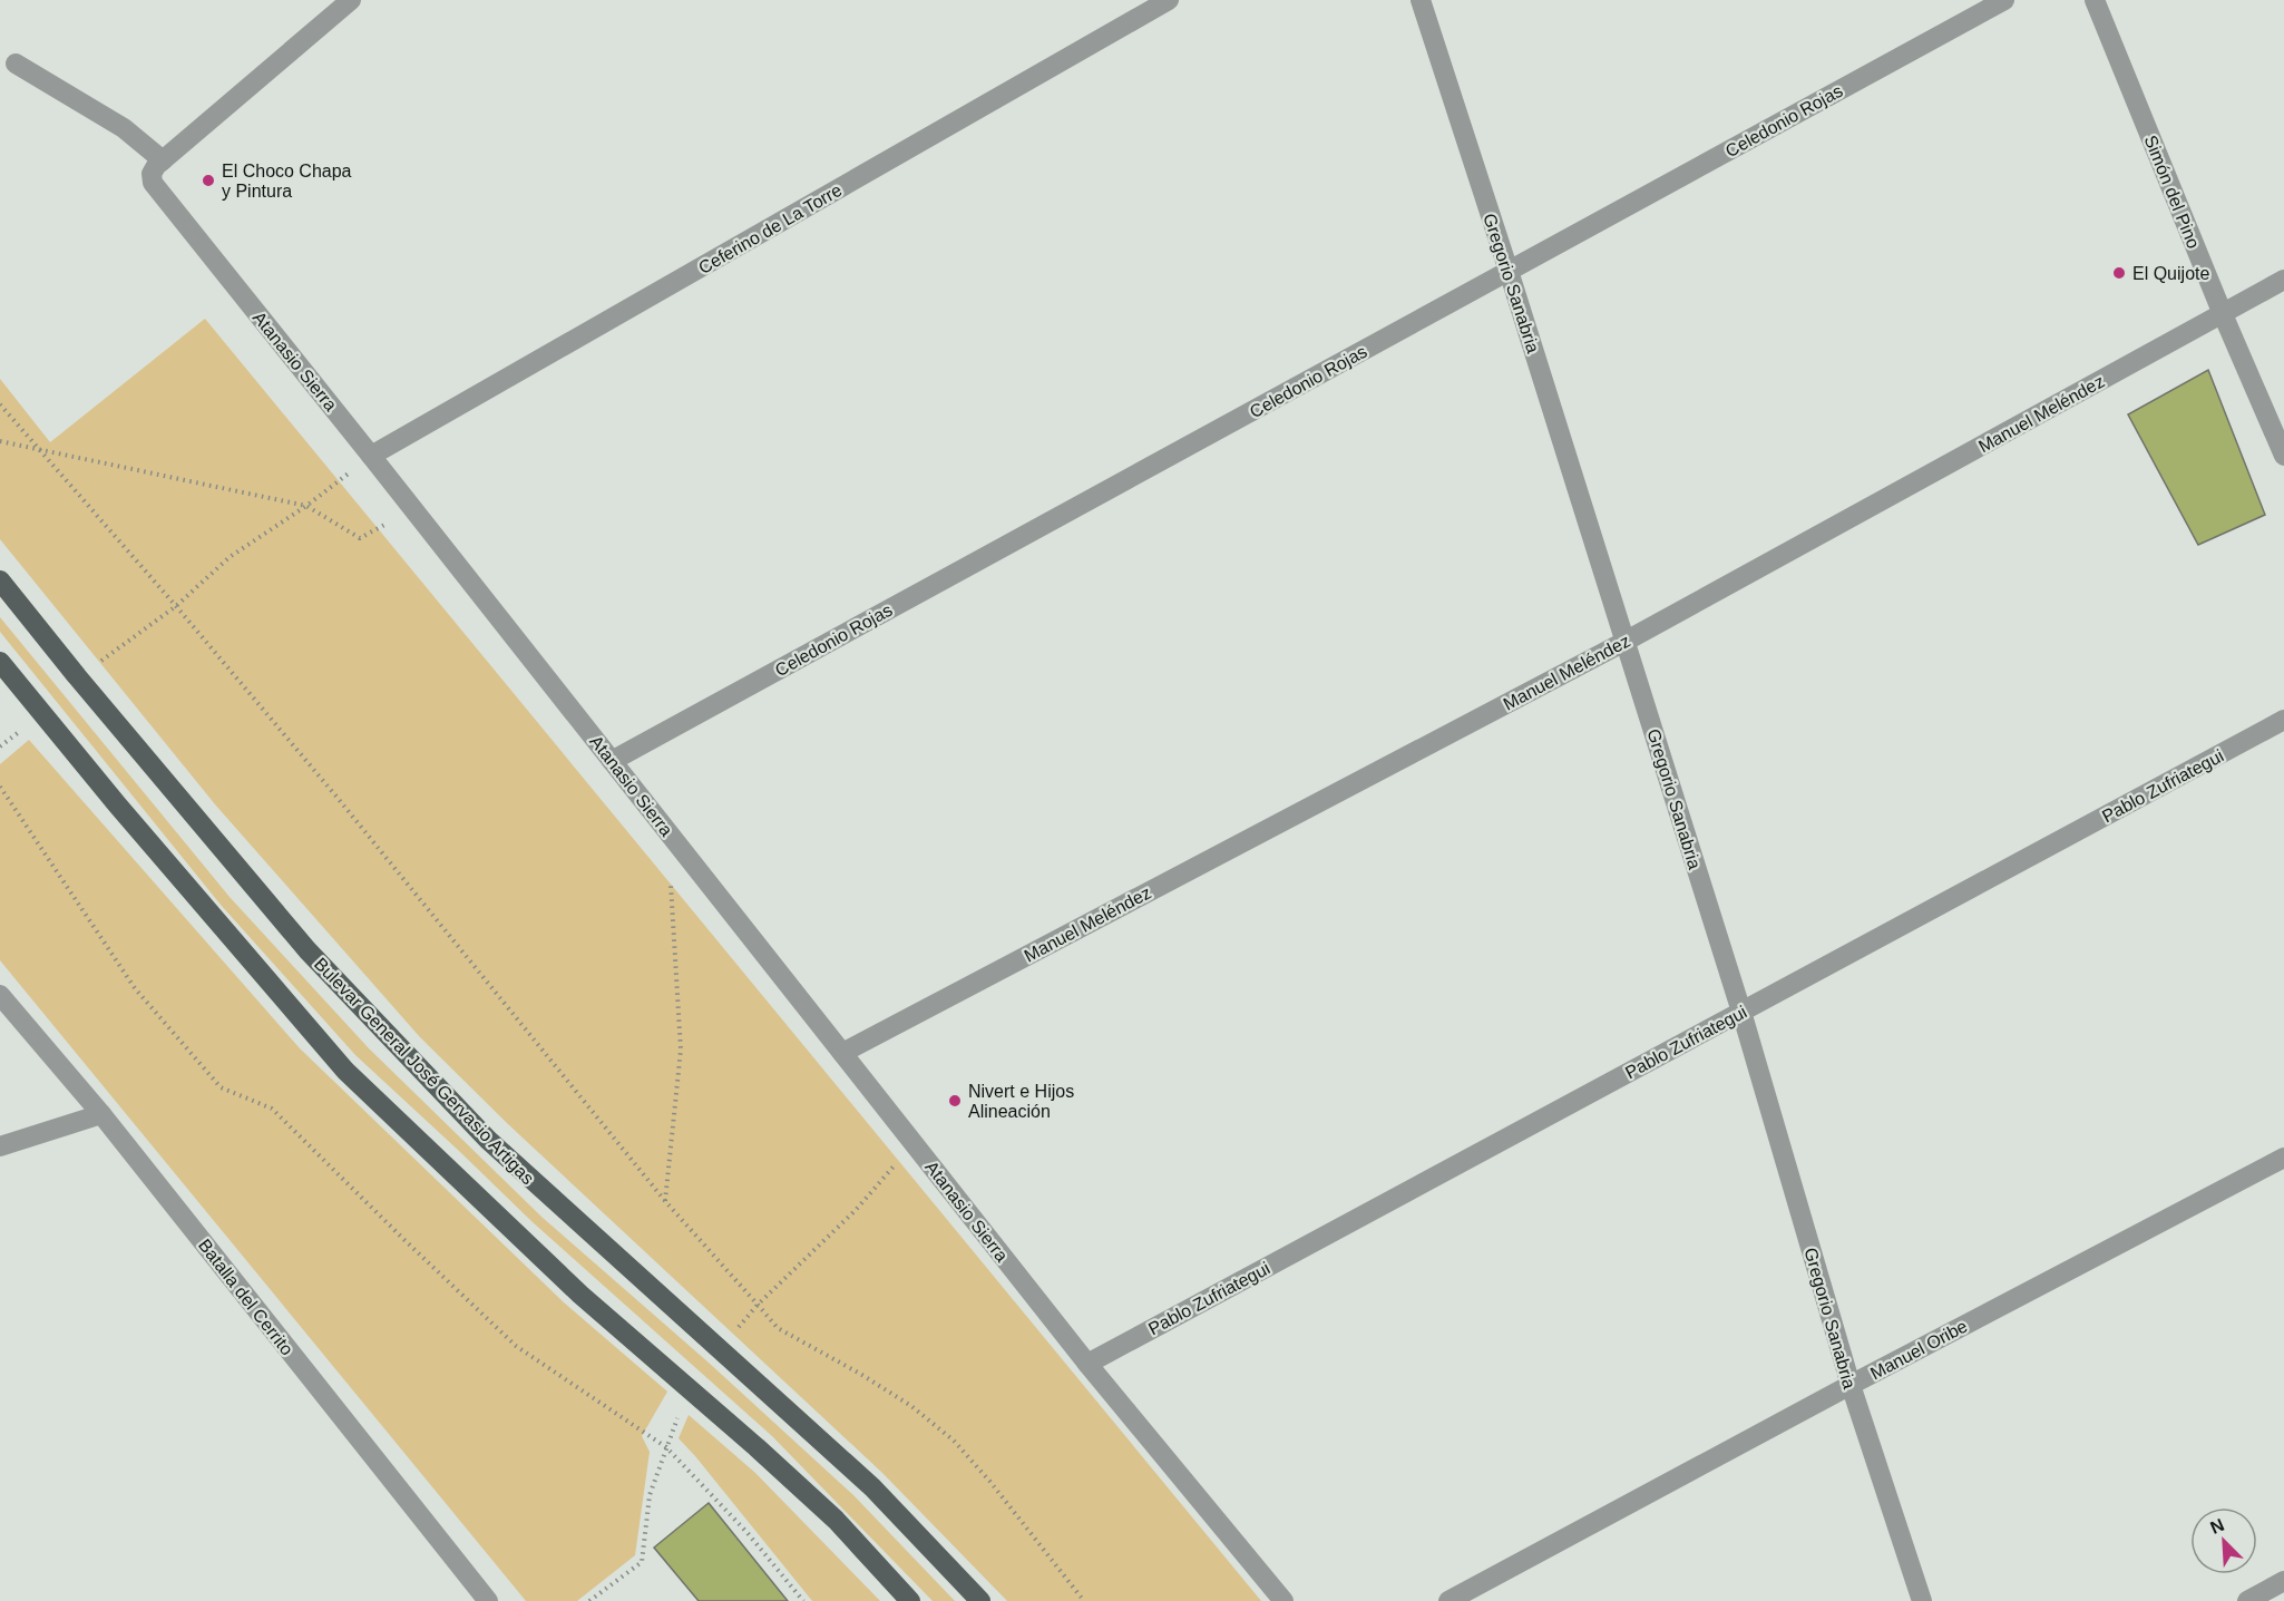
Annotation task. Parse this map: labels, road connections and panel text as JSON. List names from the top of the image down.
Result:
{
  "streets": {
    "main road": ["Bulevar General José Gervasio Artigas"],
    "street": [
      "Celedonio Rojas",
      "Simón del Pino",
      "Ceferino de La Torre",
      "Gregorio Sanabria",
      "Atanasio Sierra",
      "Manuel Meléndez",
      "Pablo Zufriategui",
      "Batalla del Cerrito",
      "Manuel Oribe"
    ]
  },
  "crossings": [
    ["Celedonio Rojas", "Gregorio Sanabria"],
    ["Celedonio Rojas", "Atanasio Sierra"],
    ["Simón del Pino", "Manuel Meléndez"],
    ["Ceferino de La Torre", "Atanasio Sierra"],
    ["Gregorio Sanabria", "Manuel Meléndez"],
    ["Gregorio Sanabria", "Pablo Zufriategui"],
    ["Gregorio Sanabria", "Manuel Oribe"],
    ["Atanasio Sierra", "Manuel Meléndez"],
    ["Atanasio Sierra", "Pablo Zufriategui"]
  ],
  "places": ["El Choco Chapa y Pintura", "El Quijote", "Nivert e Hijos Alineación"],
  "north": "top left"
}
